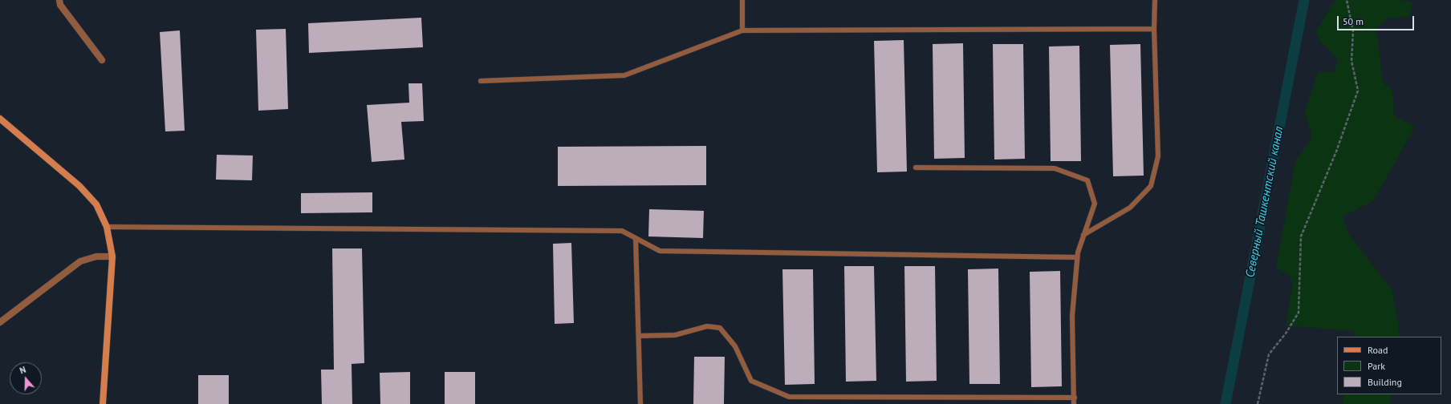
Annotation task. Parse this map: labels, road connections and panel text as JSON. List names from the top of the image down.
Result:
{
  "water": ["Северный Ташкентский канал"],
  "legend": ["Road", "Park", "Building"],
  "scale_bar": "50 m",
  "north": "top"
}
